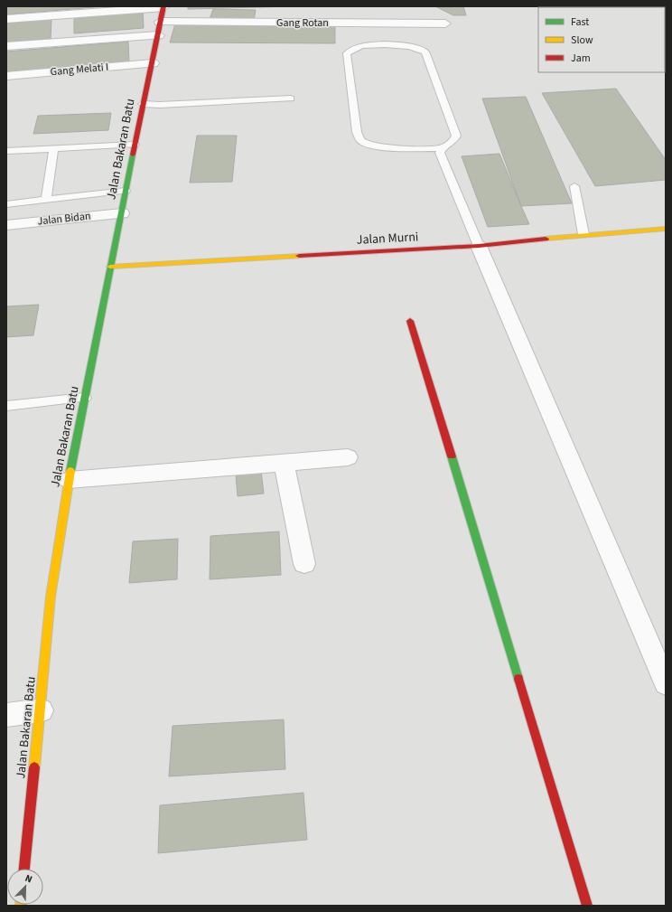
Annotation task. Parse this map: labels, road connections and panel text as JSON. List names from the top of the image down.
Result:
{
  "streets": {
    "main road": ["Jalan Bakaran Batu", "Jalan Murni"],
    "street": ["Gang Rotan", "Gang Melati I", "Jalan Bidan"]
  },
  "crossings": [
    ["Gang Rotan", "Jalan Bakaran Batu"],
    ["Gang Melati I", "Jalan Bakaran Batu"],
    ["Jalan Bakaran Batu", "Jalan Bidan"],
    ["Jalan Bakaran Batu", "Jalan Murni"]
  ],
  "legend": ["Fast", "Slow", "Jam"],
  "north": "top right"
}
